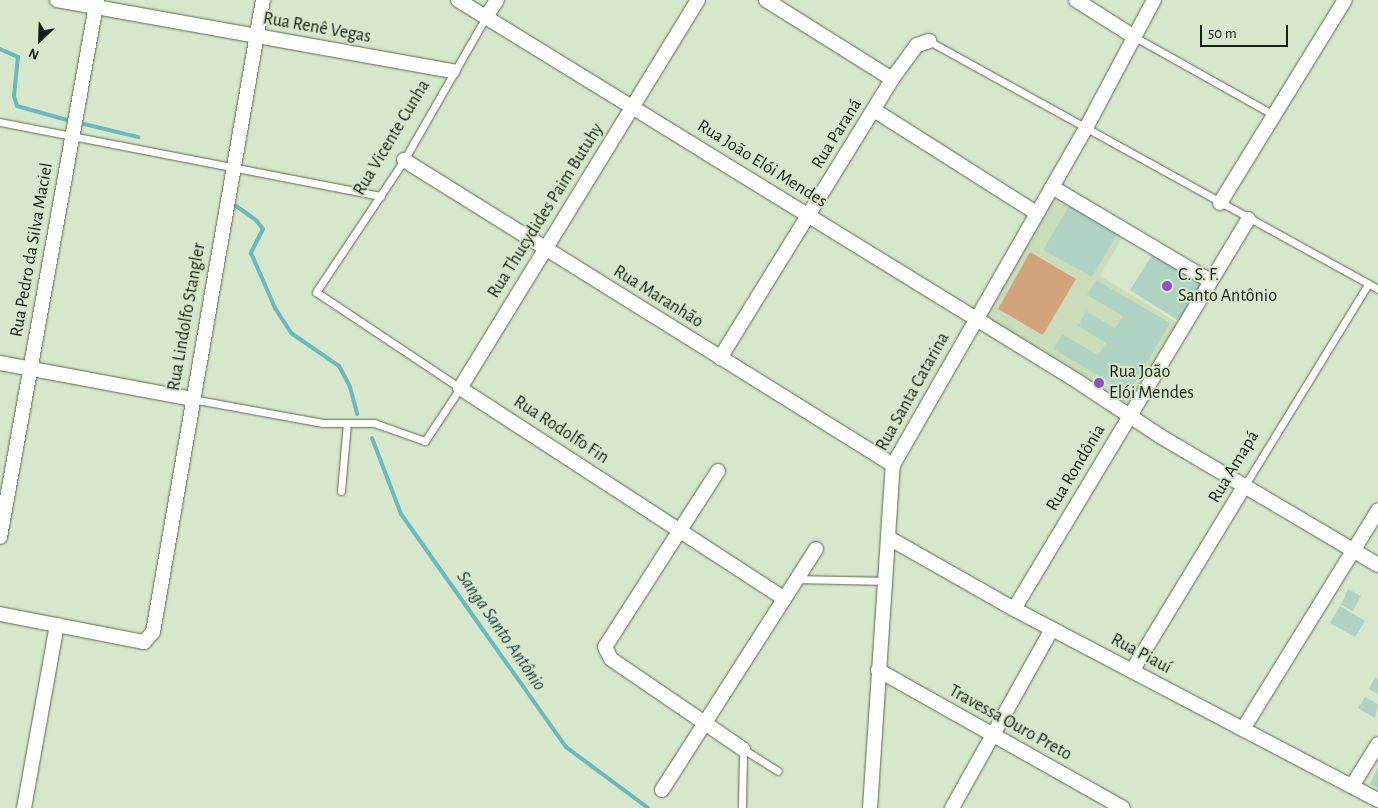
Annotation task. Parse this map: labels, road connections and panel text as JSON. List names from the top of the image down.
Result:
{
  "streets": {
    "street": [
      "Rua Renê Vegas",
      "Rua Paraná",
      "Rua Vicente Cunha",
      "Rua João Elói Mendes",
      "Rua Thucydides Paim Butuhy",
      "Rua Pedro da Silva Maciel",
      "Rua Maranhão",
      "Rua Lindolfo Stangler",
      "Rua Santa Catarina",
      "Rua Rodolfo Fin",
      "Rua Amapá",
      "Rua Rondônia",
      "Rua Piauí",
      "Travessa Ouro Preto"
    ]
  },
  "crossings": [
    ["Rua Renê Vegas", "Rua Vicente Cunha"],
    ["Rua Renê Vegas", "Rua Pedro da Silva Maciel"],
    ["Rua Renê Vegas", "Rua Lindolfo Stangler"],
    ["Rua Paraná", "Rua João Elói Mendes"],
    ["Rua Paraná", "Rua Maranhão"],
    ["Rua Vicente Cunha", "Rua João Elói Mendes"],
    ["Rua Vicente Cunha", "Rua Maranhão"],
    ["Rua Vicente Cunha", "Rua Rodolfo Fin"],
    ["Rua João Elói Mendes", "Rua Thucydides Paim Butuhy"],
    ["Rua João Elói Mendes", "Rua Santa Catarina"],
    ["Rua João Elói Mendes", "Rua Amapá"],
    ["Rua João Elói Mendes", "Rua Rondônia"],
    ["Rua Thucydides Paim Butuhy", "Rua Maranhão"],
    ["Rua Thucydides Paim Butuhy", "Rua Rodolfo Fin"],
    ["Rua Maranhão", "Rua Santa Catarina"],
    ["Rua Santa Catarina", "Rua Piauí"],
    ["Rua Santa Catarina", "Travessa Ouro Preto"],
    ["Rua Amapá", "Rua Piauí"],
    ["Rua Rondônia", "Rua Piauí"]
  ],
  "water": ["Sanga Santo Antônio"],
  "places": ["C. S. F. Santo Antônio", "Rua João Elói Mendes"],
  "scale_bar": "50 m",
  "north": "bottom left"
}
